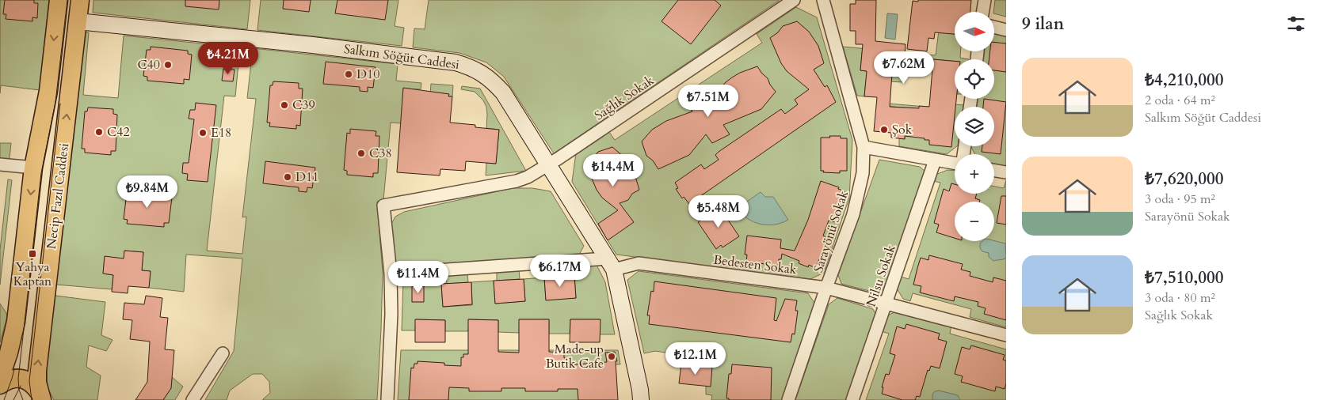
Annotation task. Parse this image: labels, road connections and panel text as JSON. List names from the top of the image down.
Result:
{
  "streets": {
    "main road": ["Necip Fazıl Caddesi"],
    "street": [
      "Salkım Söğüt Caddesi",
      "Sağlık Sokak",
      "Sarayönü Sokak",
      "Bedesten Sokak",
      "Nilsu Sokak"
    ]
  },
  "crossings": [
    ["Salkım Söğüt Caddesi", "Sağlık Sokak"],
    ["Salkım Söğüt Caddesi", "Necip Fazıl Caddesi"],
    ["Salkım Söğüt Caddesi", "Bedesten Sokak"],
    ["Sağlık Sokak", "Bedesten Sokak"],
    ["Sarayönü Sokak", "Bedesten Sokak"],
    ["Bedesten Sokak", "Nilsu Sokak"]
  ],
  "places": {
    "other": [
      "C40",
      "D10",
      "C39",
      "Şok",
      "C42",
      "E18",
      "C38",
      "D11",
      "Made-up Butik Cafe"
    ],
    "transit": ["Yahya Kaptan"]
  },
  "north": "right",
  "page": {
    "heading": "9 ilan",
    "map_buttons": ["+", "−"],
    "price": [
      "₺4.21M",
      "₺7.62M",
      "₺7.51M",
      "₺14.4M",
      "₺9.84M",
      "₺5.48M",
      "₺6.17M",
      "₺11.4M",
      "₺12.1M"
    ],
    "list": [
      {
        "name": "₺4,210,000",
        "note": "2 oda · 64 m² · Salkım Söğüt Caddesi"
      },
      {
        "name": "₺7,620,000",
        "note": "3 oda · 95 m² · Sarayönü Sokak"
      },
      {
        "name": "₺7,510,000",
        "note": "3 oda · 80 m² · Sağlık Sokak"
      }
    ]
  }
}
